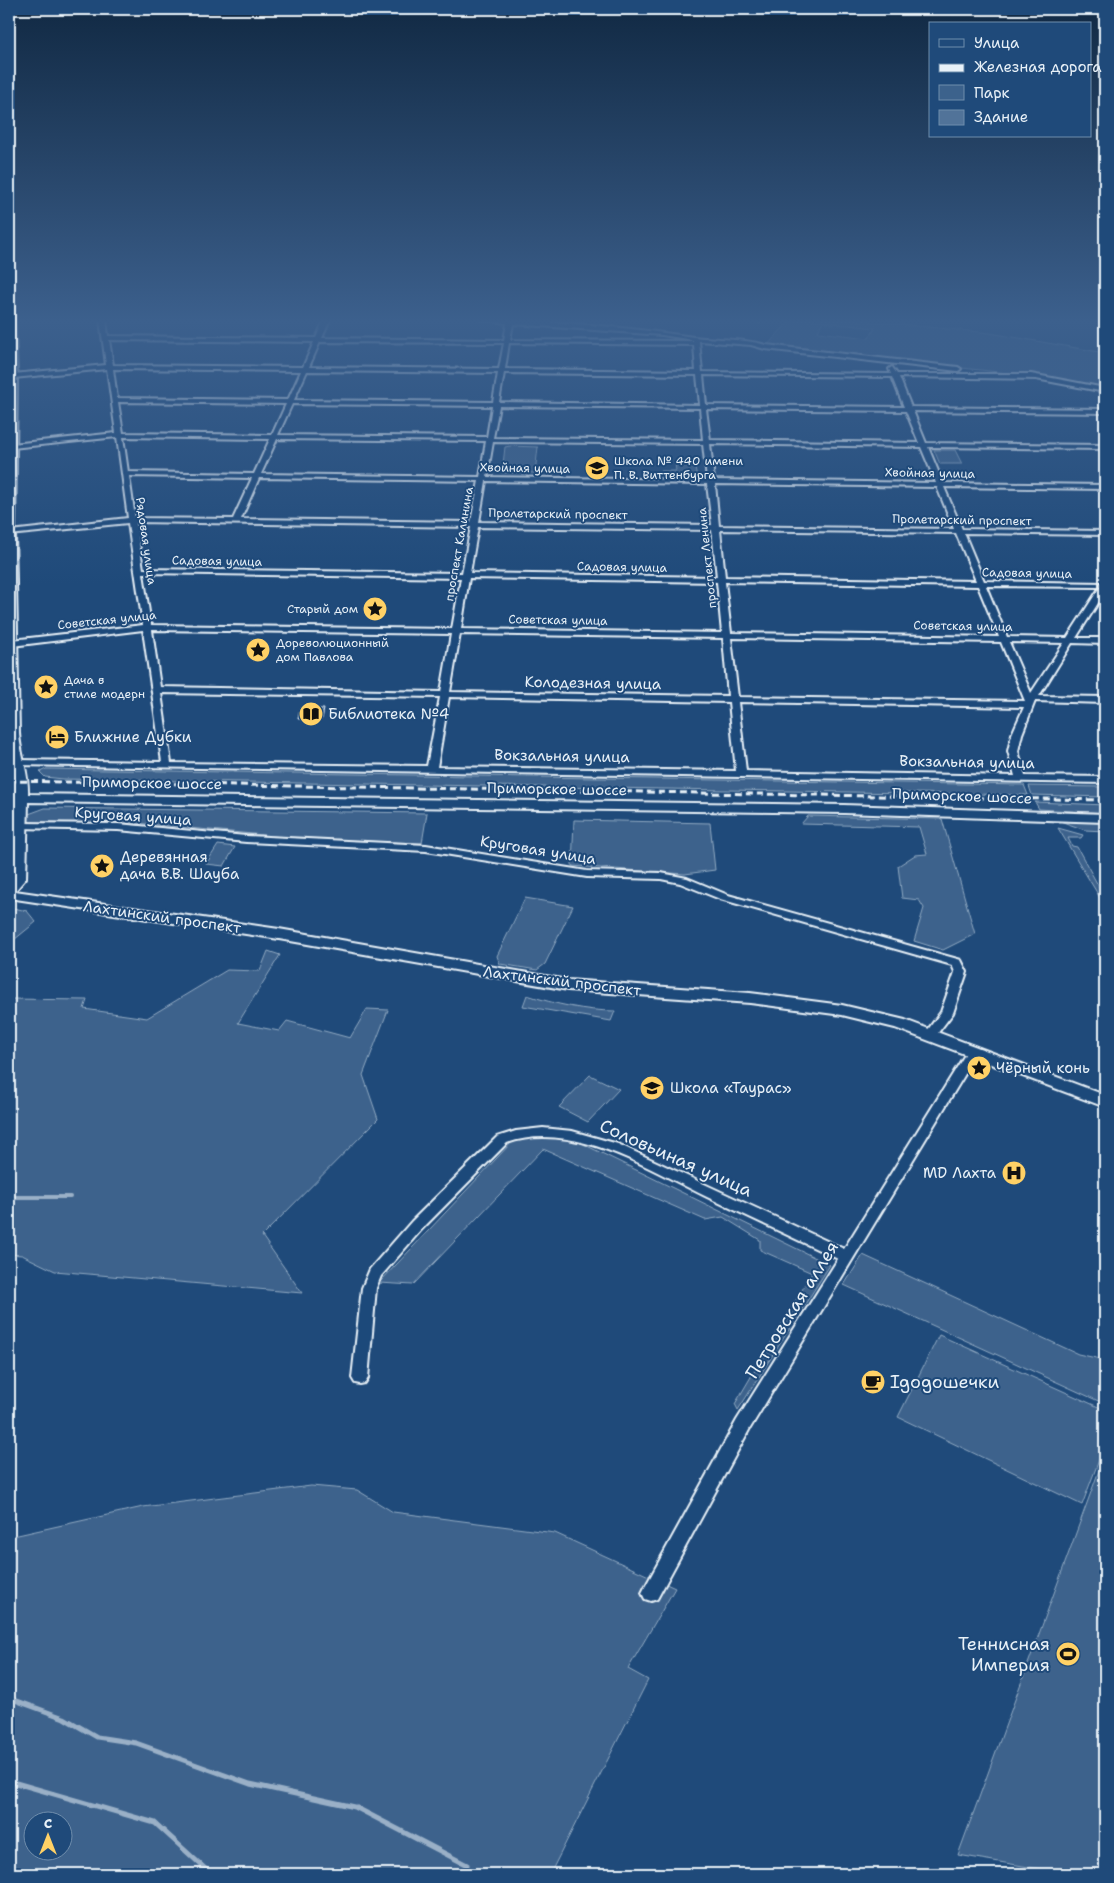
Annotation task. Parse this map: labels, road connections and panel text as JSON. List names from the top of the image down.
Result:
{
  "streets": {
    "main road": ["Приморское шоссе", "Лахтинский проспект"],
    "street": [
      "Хвойная улица",
      "Пролетарский проспект",
      "Рядовая улица",
      "проспект Калинина",
      "проспект Ленина",
      "Садовая улица",
      "Советская улица",
      "Колодезная улица",
      "Вокзальная улица",
      "Круговая улица",
      "Соловьиная улица",
      "Петровская аллея"
    ]
  },
  "crossings": [
    ["Хвойная улица", "Рядовая улица"],
    ["Хвойная улица", "проспект Калинина"],
    ["Хвойная улица", "проспект Ленина"],
    ["Пролетарский проспект", "Рядовая улица"],
    ["Пролетарский проспект", "проспект Калинина"],
    ["Пролетарский проспект", "проспект Ленина"],
    ["Рядовая улица", "Садовая улица"],
    ["Рядовая улица", "Советская улица"],
    ["Рядовая улица", "Колодезная улица"],
    ["Рядовая улица", "Вокзальная улица"],
    ["проспект Калинина", "Садовая улица"],
    ["проспект Калинина", "Советская улица"],
    ["проспект Калинина", "Колодезная улица"],
    ["проспект Калинина", "Вокзальная улица"],
    ["проспект Ленина", "Садовая улица"],
    ["проспект Ленина", "Советская улица"],
    ["проспект Ленина", "Колодезная улица"],
    ["проспект Ленина", "Вокзальная улица"],
    ["Круговая улица", "Лахтинский проспект"],
    ["Лахтинский проспект", "Петровская аллея"],
    ["Соловьиная улица", "Петровская аллея"]
  ],
  "places": {
    "school or university": ["Школа № 440 имени П. В. Виттенбурга", "Школа «Таурас»"],
    "place": [
      "Старый дом",
      "Дореволюционный дом Павлова",
      "Дача в стиле модерн",
      "Деревянная дача В.В. Шауба",
      "Чёрный конь"
    ],
    "library": ["Библиотека №4"],
    "hotel": ["Ближние Дубки"],
    "hospital": ["MD Лахта"],
    "cafe": ["Igogoшечки"],
    "sports": ["Теннисная Империя"]
  },
  "legend": [
    "Улица",
    "Железная дорога",
    "Парк",
    "Здание"
  ],
  "north": "top"
}
